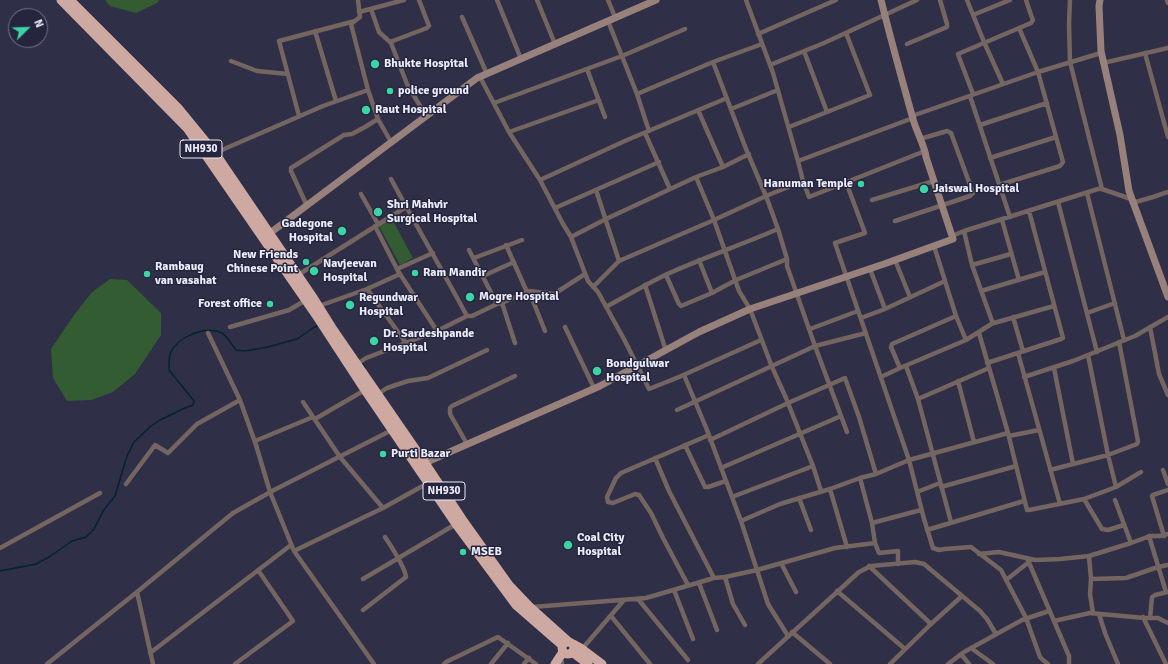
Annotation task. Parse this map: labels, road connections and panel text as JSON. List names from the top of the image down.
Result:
{
  "streets": {
    "highway": ["NH930"]
  },
  "places": [
    "Bhukte Hospital",
    "police ground",
    "Raut Hospital",
    "Hanuman Temple",
    "Jaiswal Hospital",
    "Shri Mahvir Surgical Hospital",
    "Gadegone Hospital",
    "New Friends Chinese Point",
    "Navjeevan Hospital",
    "Ram Mandir",
    "Rambaug van vasahat",
    "Mogre Hospital",
    "Forest office",
    "Regundwar Hospital",
    "Dr. Sardeshpande Hospital",
    "Bondgulwar Hospital",
    "Purti Bazar",
    "Coal City Hospital",
    "MSEB"
  ],
  "north": "top right"
}
